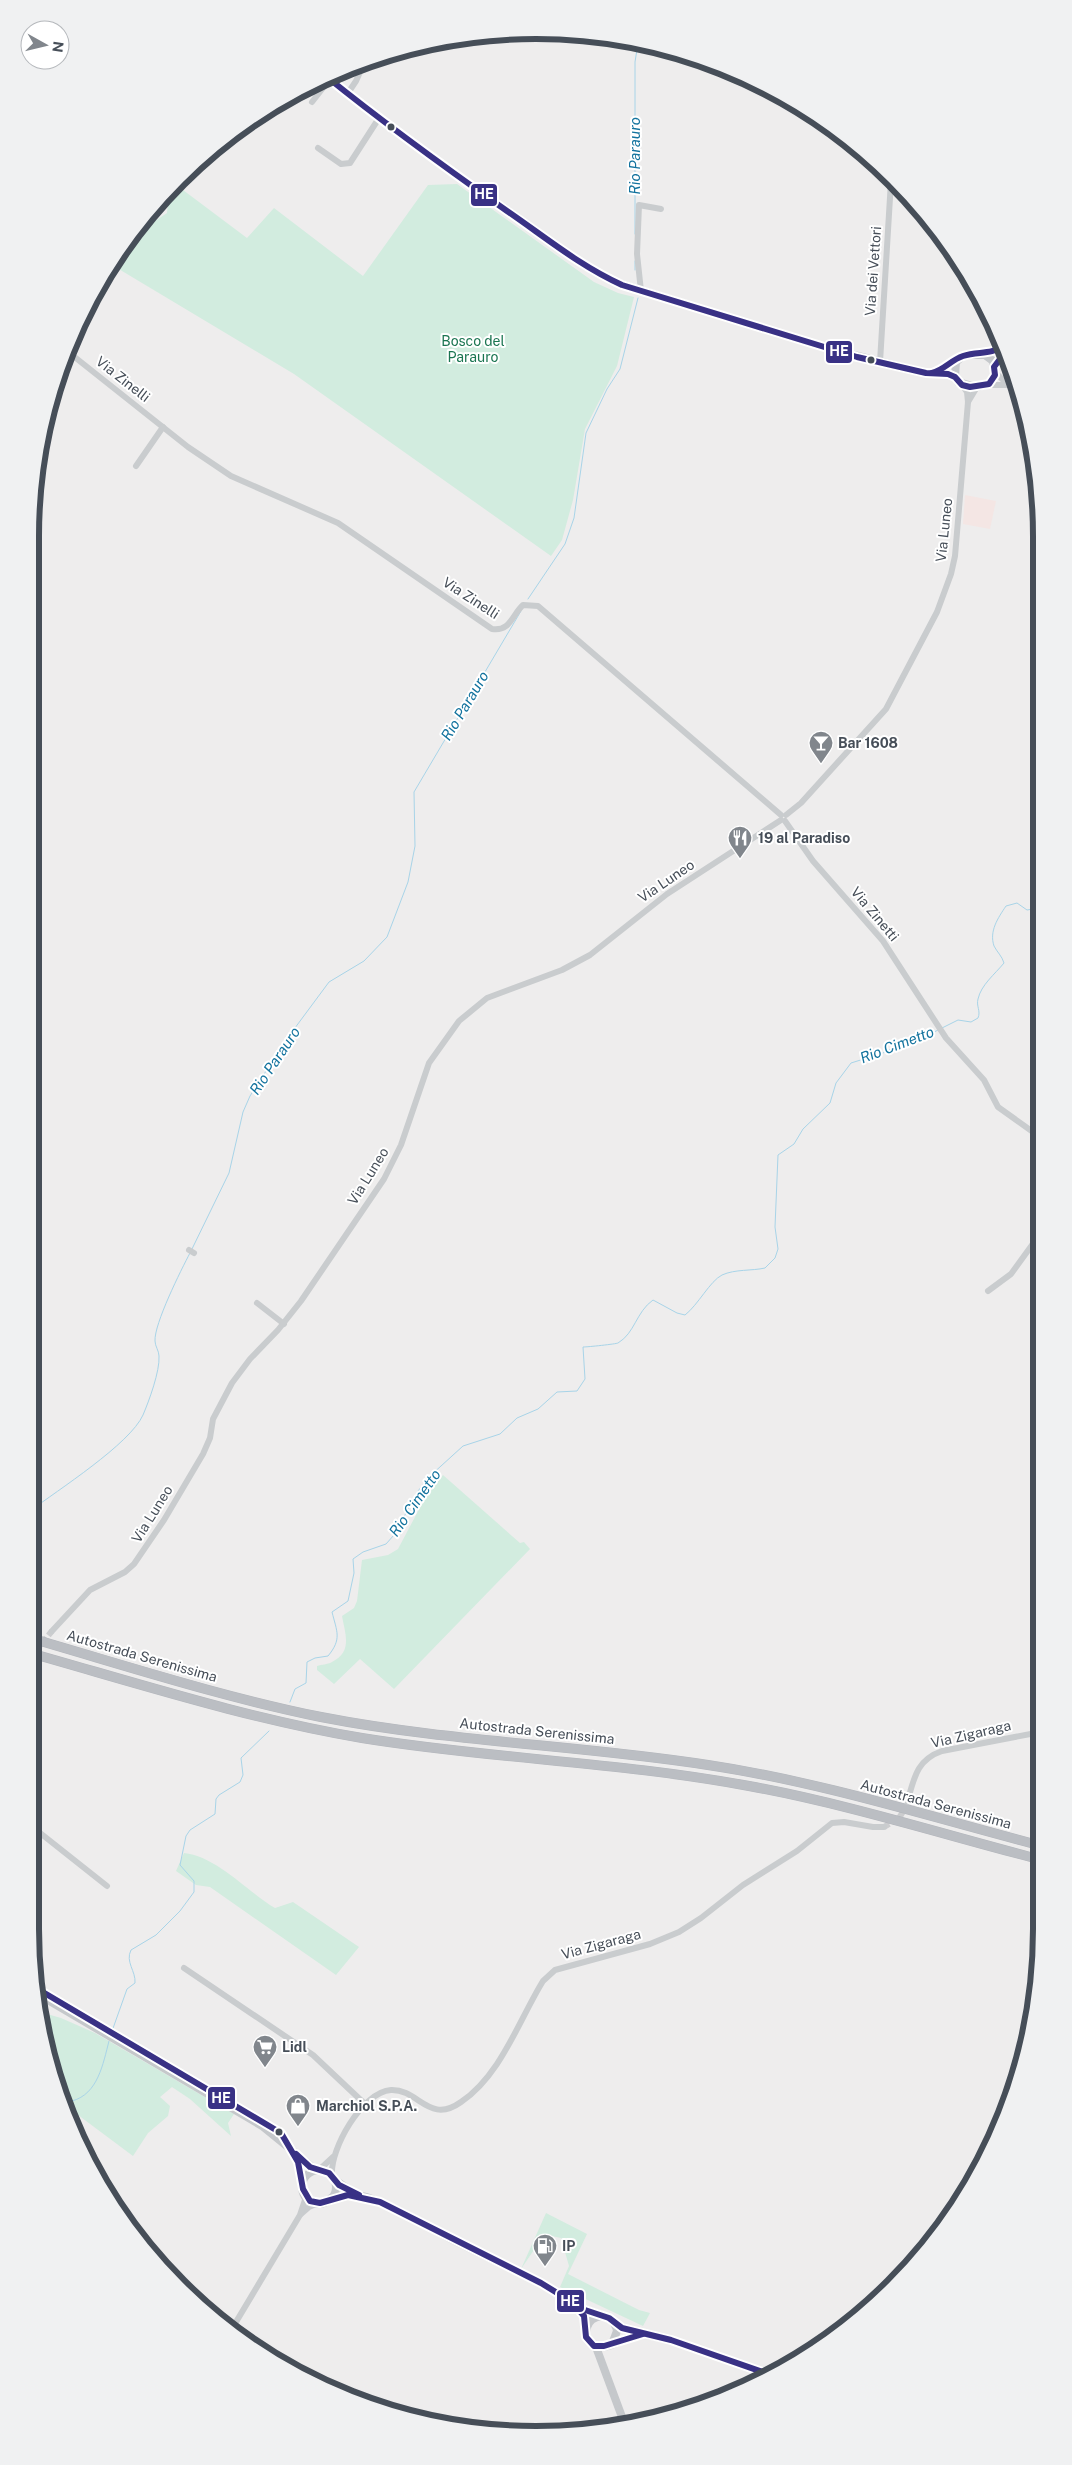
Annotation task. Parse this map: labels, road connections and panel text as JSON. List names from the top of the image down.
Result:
{
  "streets": {
    "highway": ["Autostrada Serenissima"],
    "street": [
      "Via dei Vettori",
      "Via Zinelli",
      "Via Luneo",
      "Via Zinetti",
      "Via Zigaraga"
    ]
  },
  "crossings": [
    ["Via Zinelli", "Via Luneo"],
    ["Via Zinelli", "Via Zinetti"],
    ["Via Luneo", "Via Zinetti"]
  ],
  "water": ["Rio Parauro", "Rio Cimetto"],
  "parks": ["Bosco del Parauro"],
  "places": {
    "bar": ["Bar 1608"],
    "restaurant": ["19 al Paradiso"],
    "supermarket": ["Lidl"],
    "shop": ["Marchiol S.P.A."],
    "fuel station": ["IP"]
  },
  "lines": ["transit line HE"],
  "north": "right"
}
